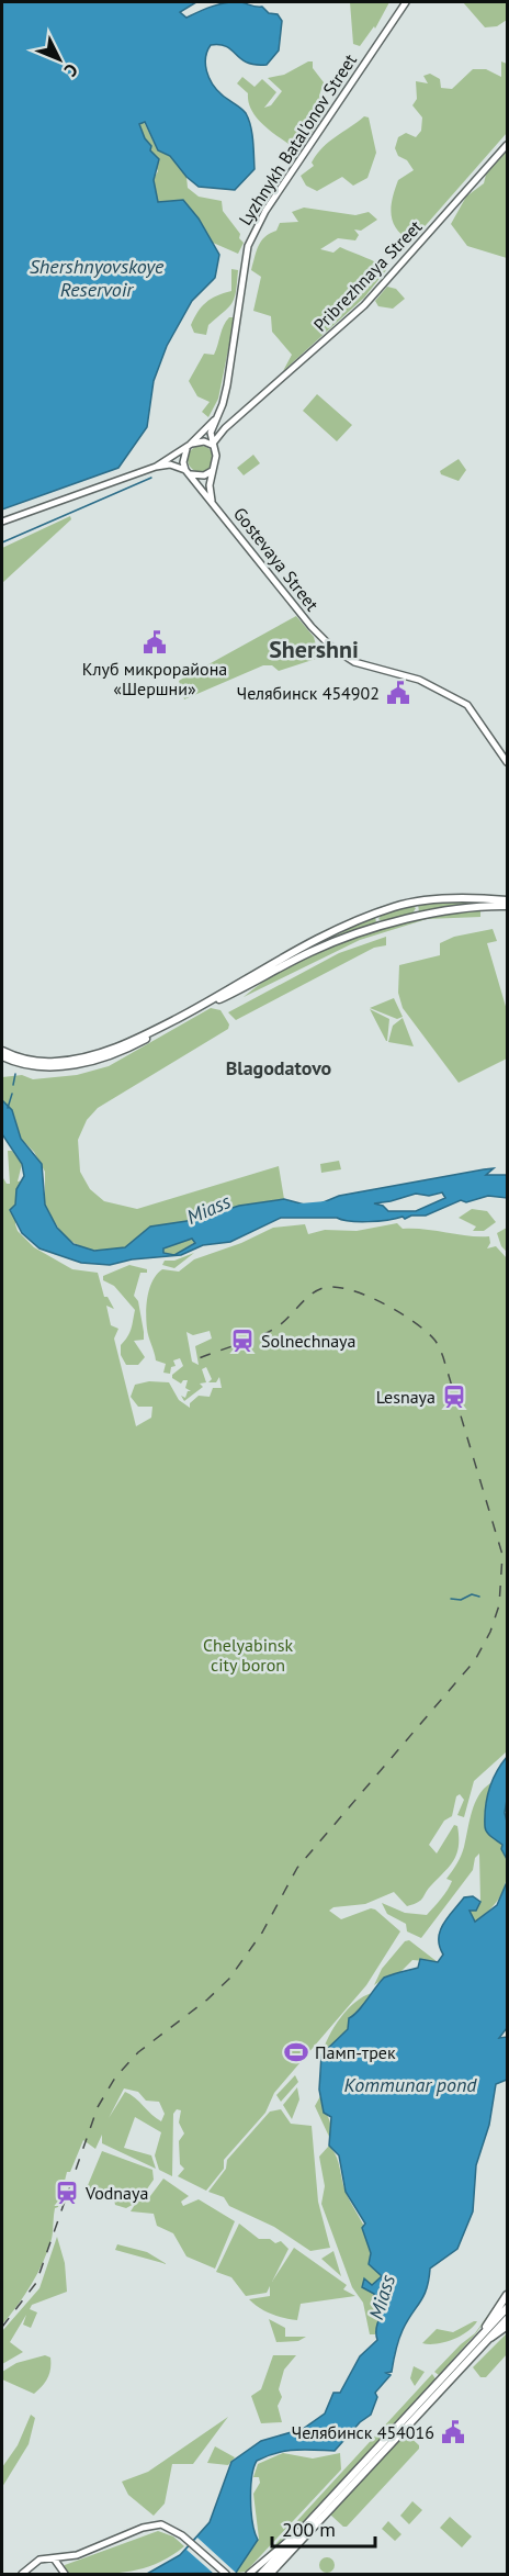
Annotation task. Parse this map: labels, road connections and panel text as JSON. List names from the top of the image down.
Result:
{
  "streets": {
    "main road": ["Lyzhnykh Batal'onov Street", "Pribrezhnaya Street", "Gostevaya Street"]
  },
  "crossings": [
    ["Pribrezhnaya Street", "Gostevaya Street"]
  ],
  "districts": ["Shershni", "Blagodatovo"],
  "water": ["Shershnyovskoye Reservoir", "Miass", "Kommunar pond"],
  "parks": ["Chelyabinsk city boron"],
  "places": {
    "public building": ["Клуб микрорайона «Шершни»", "Челябинск 454902", "Челябинск 454016"],
    "station": ["Solnechnaya", "Lesnaya", "Vodnaya"],
    "sports": ["Памп-трек"]
  },
  "scale_bar": "200 m",
  "north": "bottom right"
}
